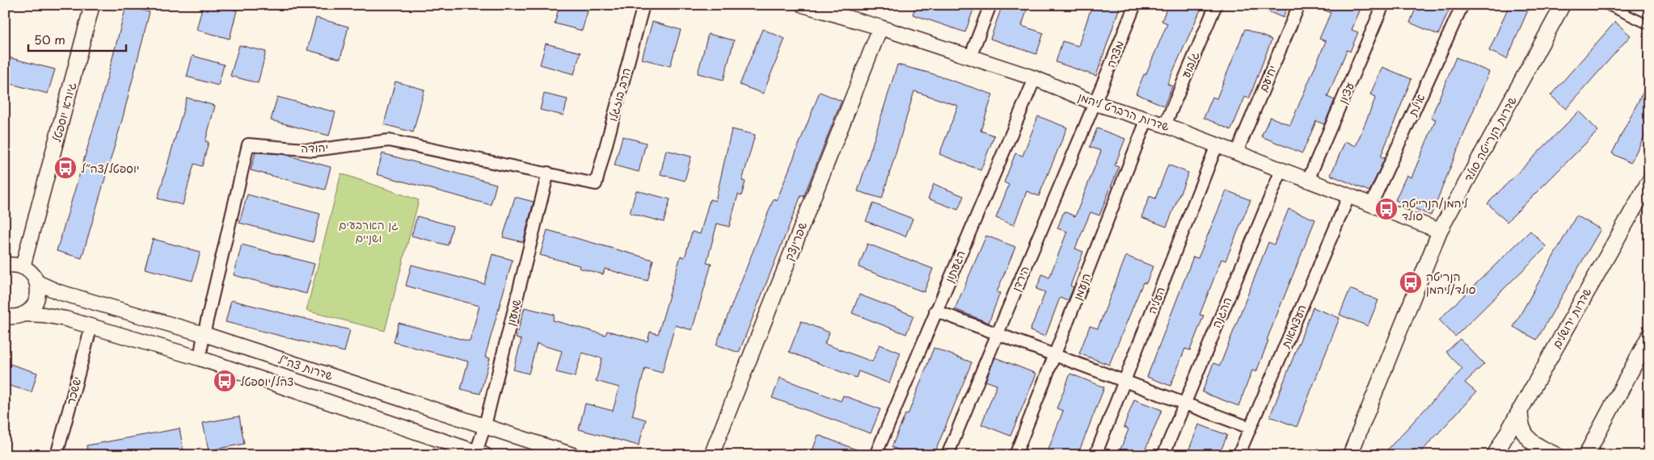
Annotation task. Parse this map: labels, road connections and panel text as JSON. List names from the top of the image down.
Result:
{
  "streets": {
    "main road": ["שדרות ירושלים"],
    "street": [
      "מצדה",
      "גלבוע",
      "יחיעם",
      "עציון",
      "הרב בוזגלו",
      "אילת",
      "שדרות הרברט ליהמן",
      "גיורא יוספטל",
      "שדרות הנרייטה סולד",
      "יהודה",
      "שפרינצק",
      "הגעתון",
      "הירדן",
      "הנעמן",
      "העליה",
      "שמעון",
      "ההגנה",
      "העצמאות",
      "שדרות צה\"ל",
      "יששכר"
    ]
  },
  "crossings": [
    ["מצדה", "שדרות הרברט ליהמן"],
    ["מצדה", "הירדן"],
    ["גלבוע", "שדרות הרברט ליהמן"],
    ["יחיעם", "שדרות הרברט ליהמן"],
    ["עציון", "שדרות הרברט ליהמן"],
    ["הרב בוזגלו", "יהודה"],
    ["אילת", "שדרות הרברט ליהמן"],
    ["שדרות הרברט ליהמן", "שדרות הנרייטה סולד"],
    ["שדרות הרברט ליהמן", "שפרינצק"],
    ["שדרות הרברט ליהמן", "הגעתון"],
    ["שדרות הרברט ליהמן", "הירדן"],
    ["שדרות הרברט ליהמן", "הנעמן"],
    ["שדרות הרברט ליהמן", "העליה"],
    ["שדרות הרברט ליהמן", "ההגנה"],
    ["שדרות הרברט ליהמן", "העצמאות"],
    ["יהודה", "שמעון"],
    ["יהודה", "שדרות צה\"ל"],
    ["שמעון", "שדרות צה\"ל"]
  ],
  "parks": ["גן הארבעים ושניים"],
  "places": {
    "bus stop": [
      "יוספטל/צה״ל",
      "ליהמן/הנרייטה סולד",
      "הנריטה סולד/ליהמן",
      "צהל/יוספטל"
    ]
  },
  "scale_bar": "50 m"
}
